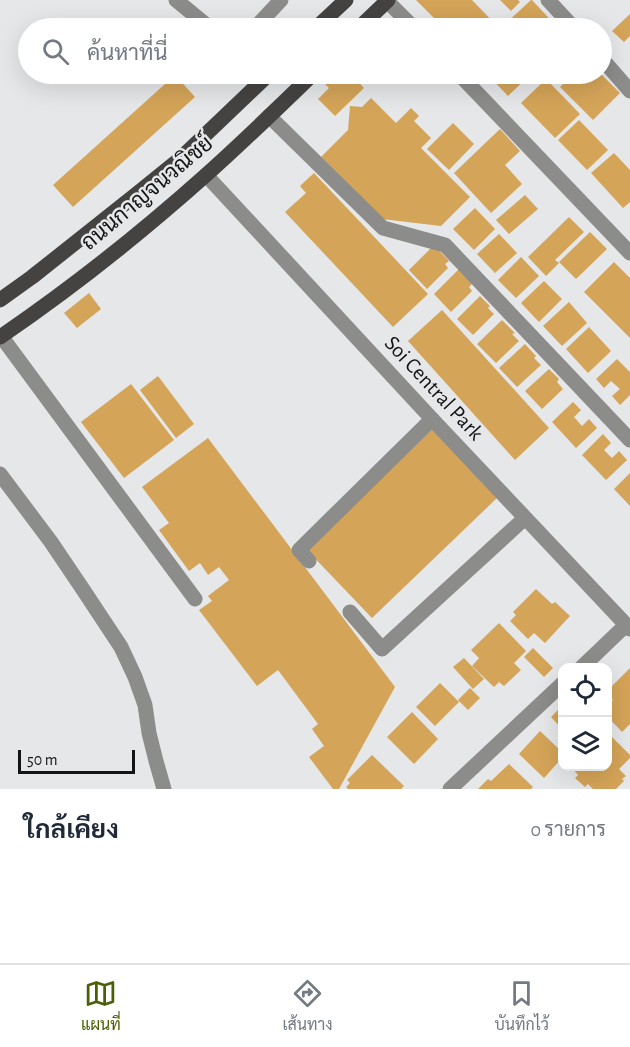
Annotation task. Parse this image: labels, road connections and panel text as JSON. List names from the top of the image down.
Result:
{
  "streets": {
    "main road": ["ถนนกาญจนวณิชย์"],
    "street": ["Soi Central Park"]
  },
  "crossings": [
    ["ถนนกาญจนวณิชย์", "Soi Central Park"]
  ],
  "scale_bar": "50 m",
  "page": {
    "search": "ค้นหาที่นี่",
    "scale": "50 m",
    "heading": ["ใกล้เคียง", "0 รายการ"],
    "nav": ["แผนที่", "เส้นทาง", "บันทึกไว้"]
  }
}
